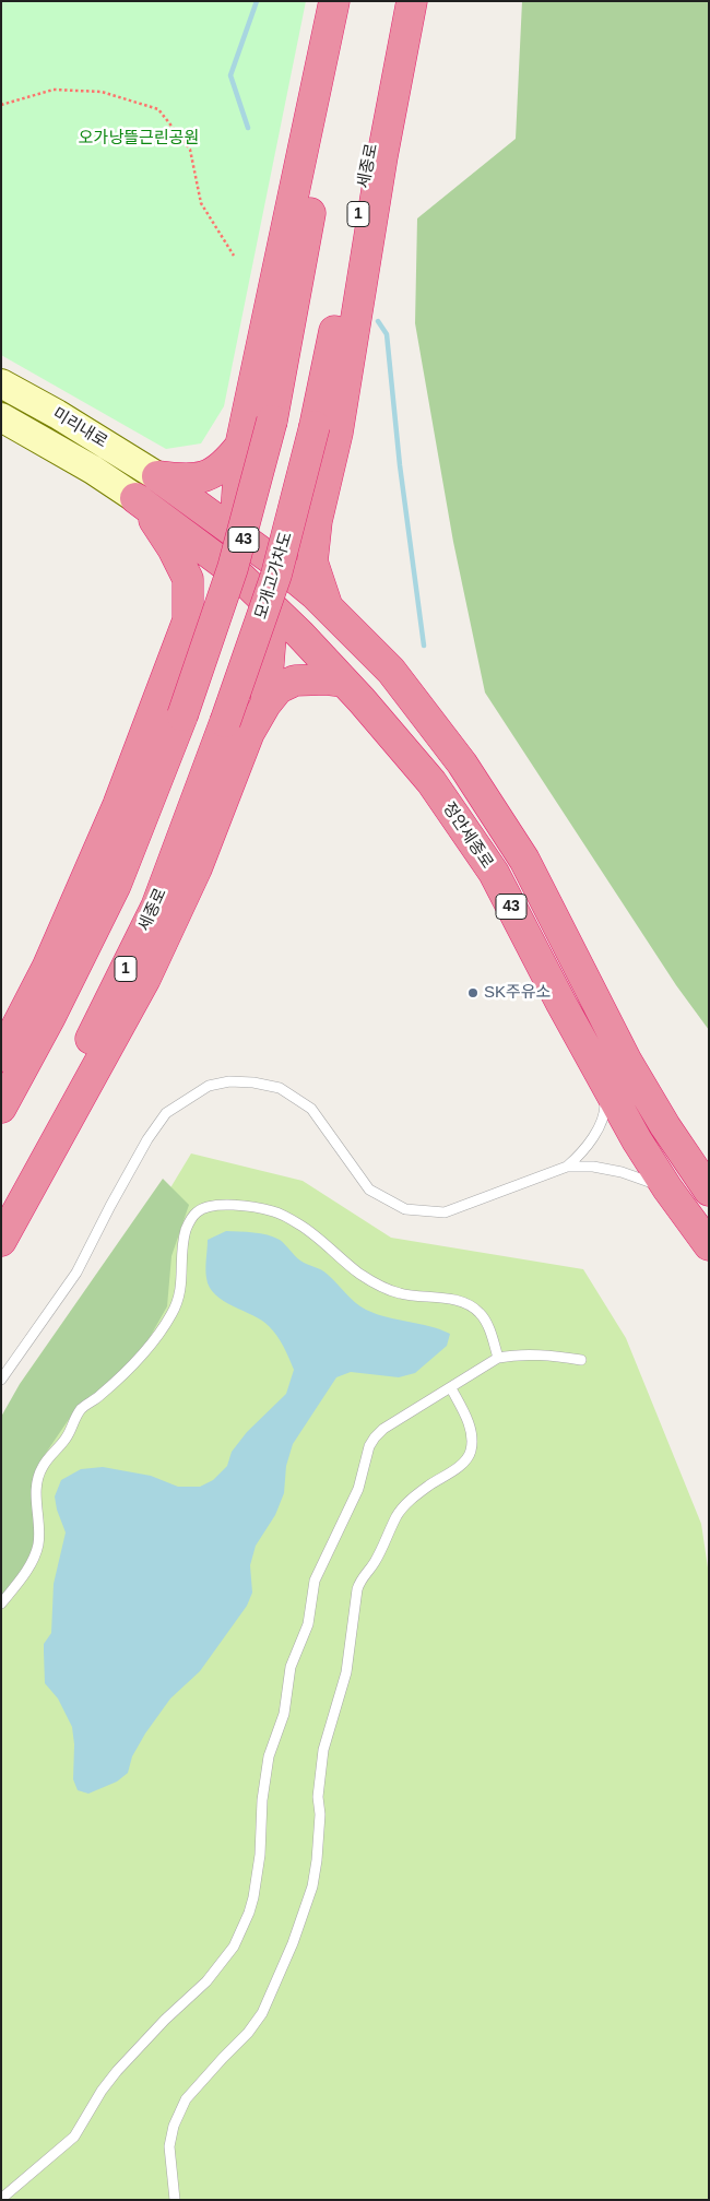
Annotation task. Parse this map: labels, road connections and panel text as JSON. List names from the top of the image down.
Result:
{
  "streets": {
    "highway": [
      "세종로",
      "1",
      "43",
      "모개고가차도",
      "정안세종로"
    ],
    "main road": ["미리내로"]
  },
  "crossings": [
    ["세종로", "모개고가차도"],
    ["미리내로", "정안세종로"]
  ],
  "parks": ["오가낭뜰근린공원"],
  "places": ["SK주유소"]
}
